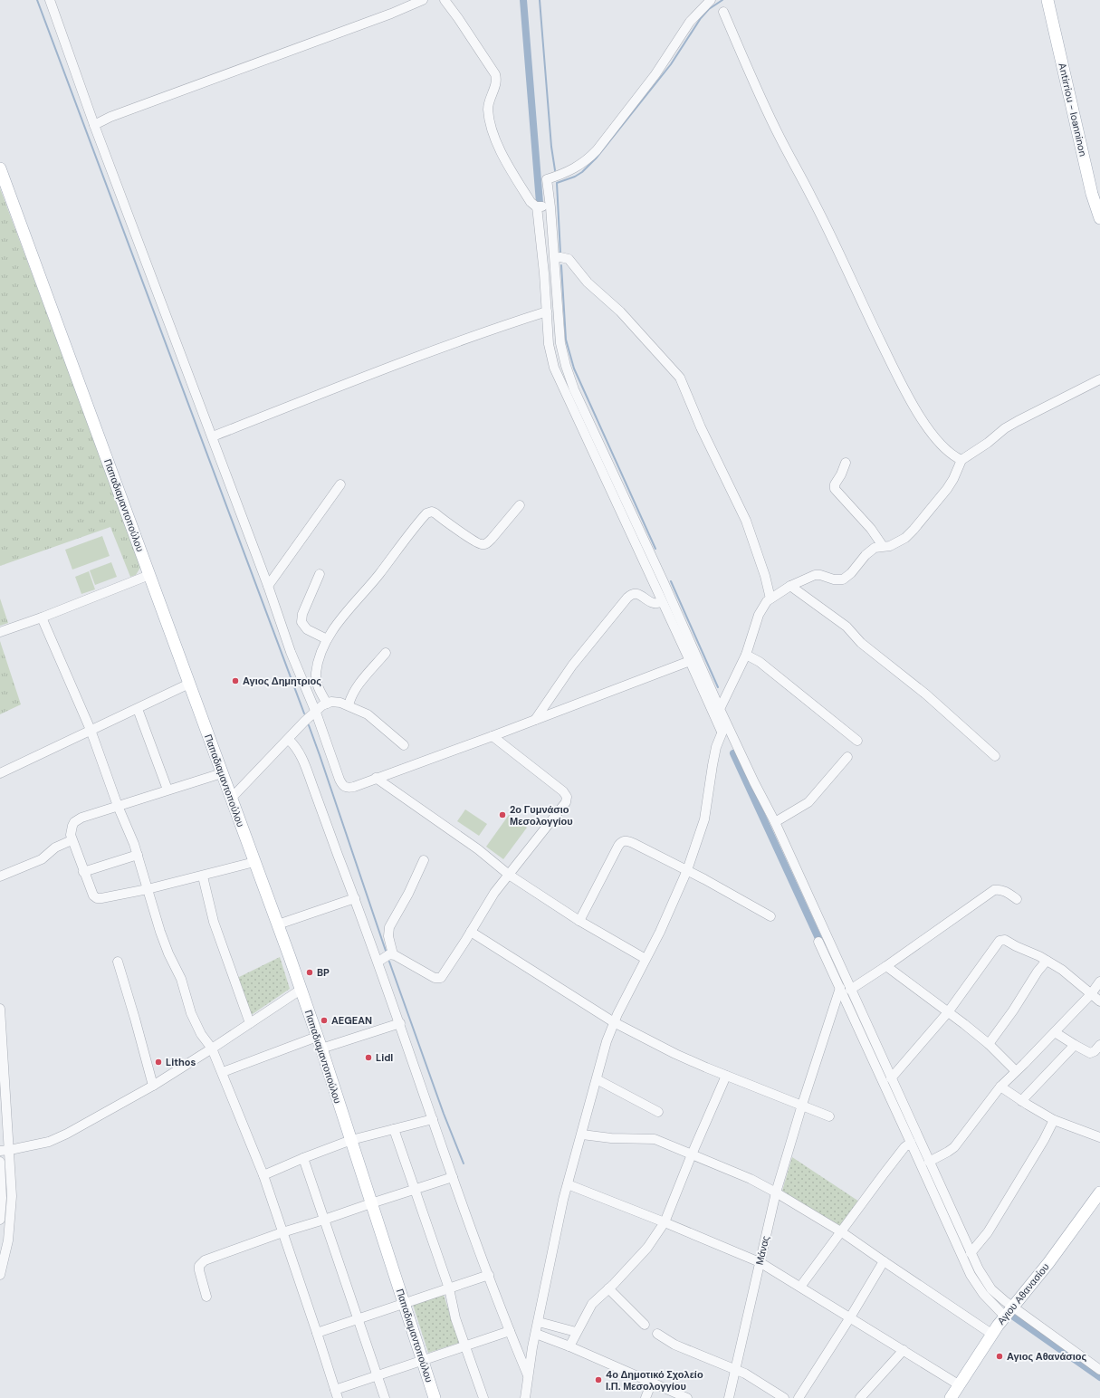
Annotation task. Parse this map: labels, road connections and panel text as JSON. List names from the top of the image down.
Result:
{
  "streets": {
    "main road": ["Antirriou - Ioanninon", "Παπαδιαμαντοπούλου", "Αγιου Αθανασίου"],
    "street": ["Μάνας"]
  },
  "places": [
    "Αγιος Δημητριος",
    "2ο Γυμνάσιο Μεσολογγίου",
    "BP",
    "AEGEAN",
    "Lidl",
    "Lithos",
    "Αγιος Αθανάσιος",
    "4ο Δημοτικό Σχολείο Ι.Π. Μεσολογγίου"
  ]
}
